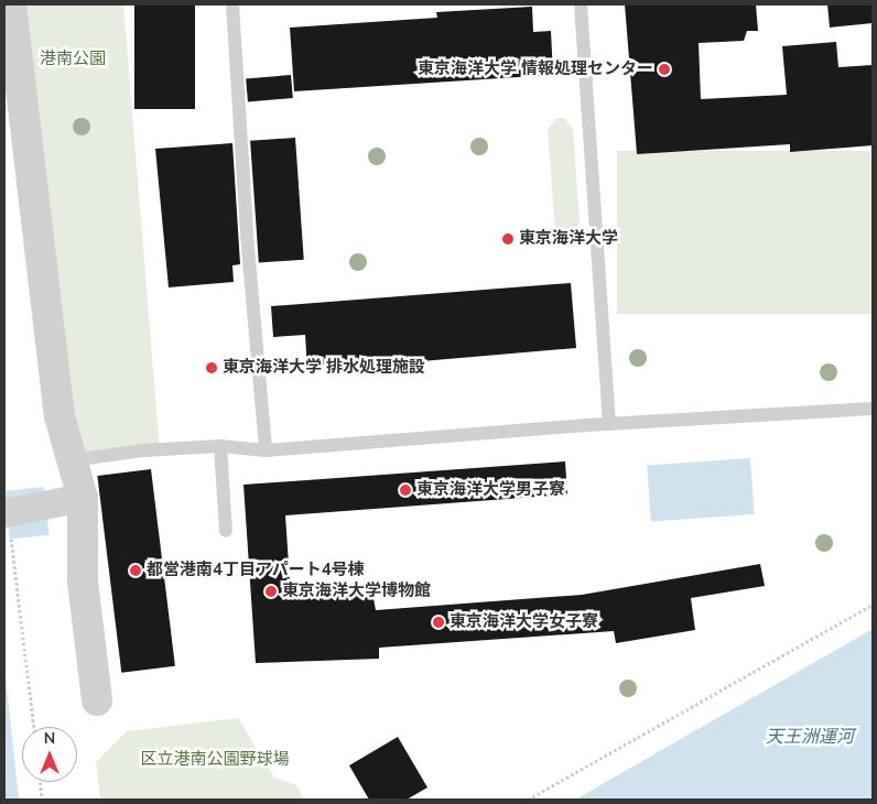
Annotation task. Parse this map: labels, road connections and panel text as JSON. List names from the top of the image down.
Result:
{
  "water": ["天王洲運河"],
  "parks": ["港南公園", "区立港南公園野球場"],
  "places": [
    "東京海洋大学 情報処理センター",
    "東京海洋大学",
    "東京海洋大学 排水処理施設",
    "東京海洋大学男子寮",
    "都営港南4丁目アパート4号棟",
    "東京海洋大学博物館",
    "東京海洋大学女子寮"
  ],
  "north": "top"
}
